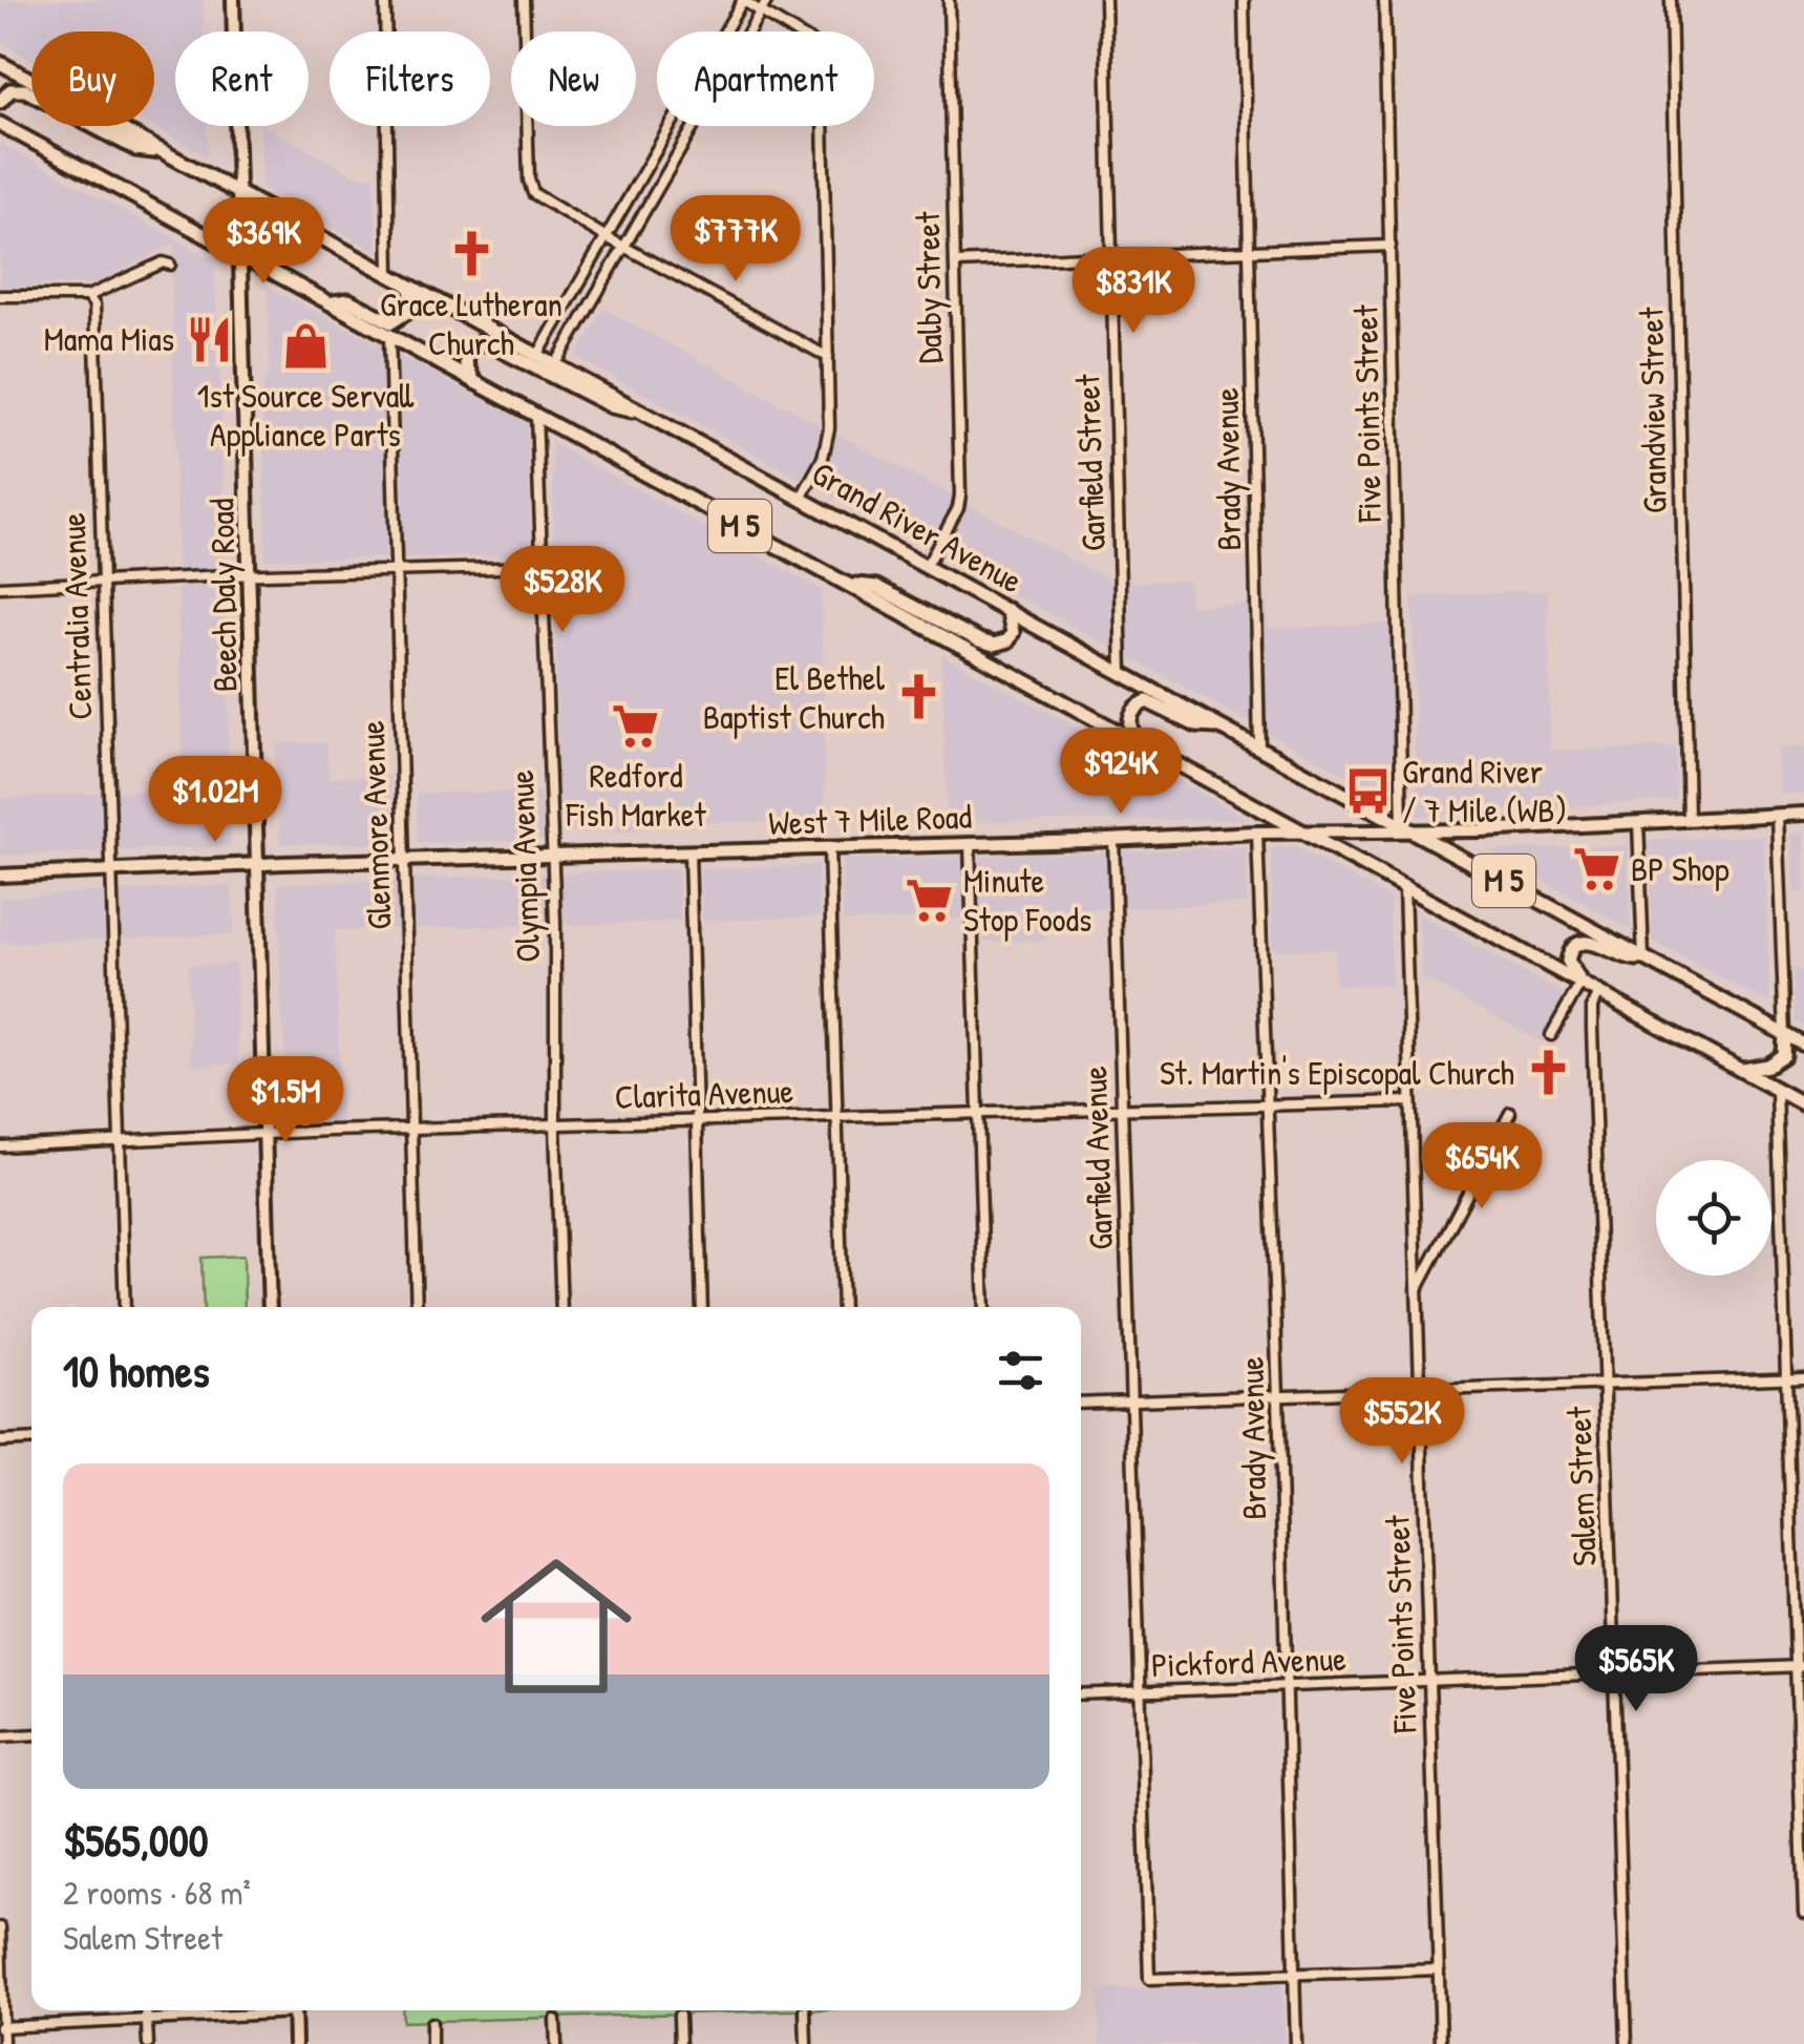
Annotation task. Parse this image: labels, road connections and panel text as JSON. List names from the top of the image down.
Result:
{
  "streets": {
    "main road": [
      "M 5",
      "Grand River Avenue",
      "Beech Daly Road",
      "West 7 Mile Road"
    ],
    "street": [
      "Dalby Street",
      "Grandview Street",
      "Five Points Street",
      "Garfield Street",
      "Brady Avenue",
      "Centralia Avenue",
      "Glenmore Avenue",
      "Olympia Avenue",
      "Clarita Avenue",
      "Garfield Avenue",
      "Salem Street",
      "Pickford Avenue"
    ]
  },
  "crossings": [
    ["Dalby Street", "Grand River Avenue"],
    ["Grandview Street", "West 7 Mile Road"],
    ["Five Points Street", "M 5"],
    ["Five Points Street", "Grand River Avenue"],
    ["Five Points Street", "Clarita Avenue"],
    ["Five Points Street", "Pickford Avenue"],
    ["Garfield Street", "Grand River Avenue"],
    ["Brady Avenue", "Grand River Avenue"],
    ["Brady Avenue", "West 7 Mile Road"],
    ["Brady Avenue", "Clarita Avenue"],
    ["Brady Avenue", "Garfield Avenue"],
    ["Brady Avenue", "Pickford Avenue"],
    ["M 5", "Beech Daly Road"],
    ["M 5", "West 7 Mile Road"],
    ["M 5", "Glenmore Avenue"],
    ["M 5", "Olympia Avenue"],
    ["M 5", "Salem Street"],
    ["Grand River Avenue", "Beech Daly Road"],
    ["Grand River Avenue", "West 7 Mile Road"],
    ["Beech Daly Road", "West 7 Mile Road"],
    ["Beech Daly Road", "Clarita Avenue"],
    ["Centralia Avenue", "West 7 Mile Road"],
    ["Centralia Avenue", "Clarita Avenue"],
    ["West 7 Mile Road", "Glenmore Avenue"],
    ["West 7 Mile Road", "Olympia Avenue"],
    ["West 7 Mile Road", "Garfield Avenue"],
    ["Glenmore Avenue", "Clarita Avenue"],
    ["Olympia Avenue", "Clarita Avenue"],
    ["Clarita Avenue", "Garfield Avenue"],
    ["Garfield Avenue", "Pickford Avenue"],
    ["Salem Street", "Pickford Avenue"]
  ],
  "places": {
    "church": ["Grace Lutheran Church", "El Bethel Baptist Church", "St. Martin's Episcopal Church"],
    "restaurant": ["Mama Mias"],
    "shop": ["1st Source Servall Appliance Parts"],
    "supermarket": ["Redford Fish Market", "BP Shop", "Minute Stop Foods"],
    "bus stop": ["Grand River / 7 Mile (WB)"]
  },
  "page": {
    "chip": [
      "Buy",
      "Rent",
      "Filters",
      "New",
      "Apartment"
    ],
    "price": [
      "$777K",
      "$369K",
      "$831K",
      "$528K",
      "$924K",
      "$1.02M",
      "$1.5M",
      "$654K",
      "$552K",
      "$565K"
    ],
    "heading": "10 homes",
    "list": [
      {
        "name": "$565,000",
        "note": "2 rooms · 68 m² · Salem Street"
      }
    ]
  }
}
